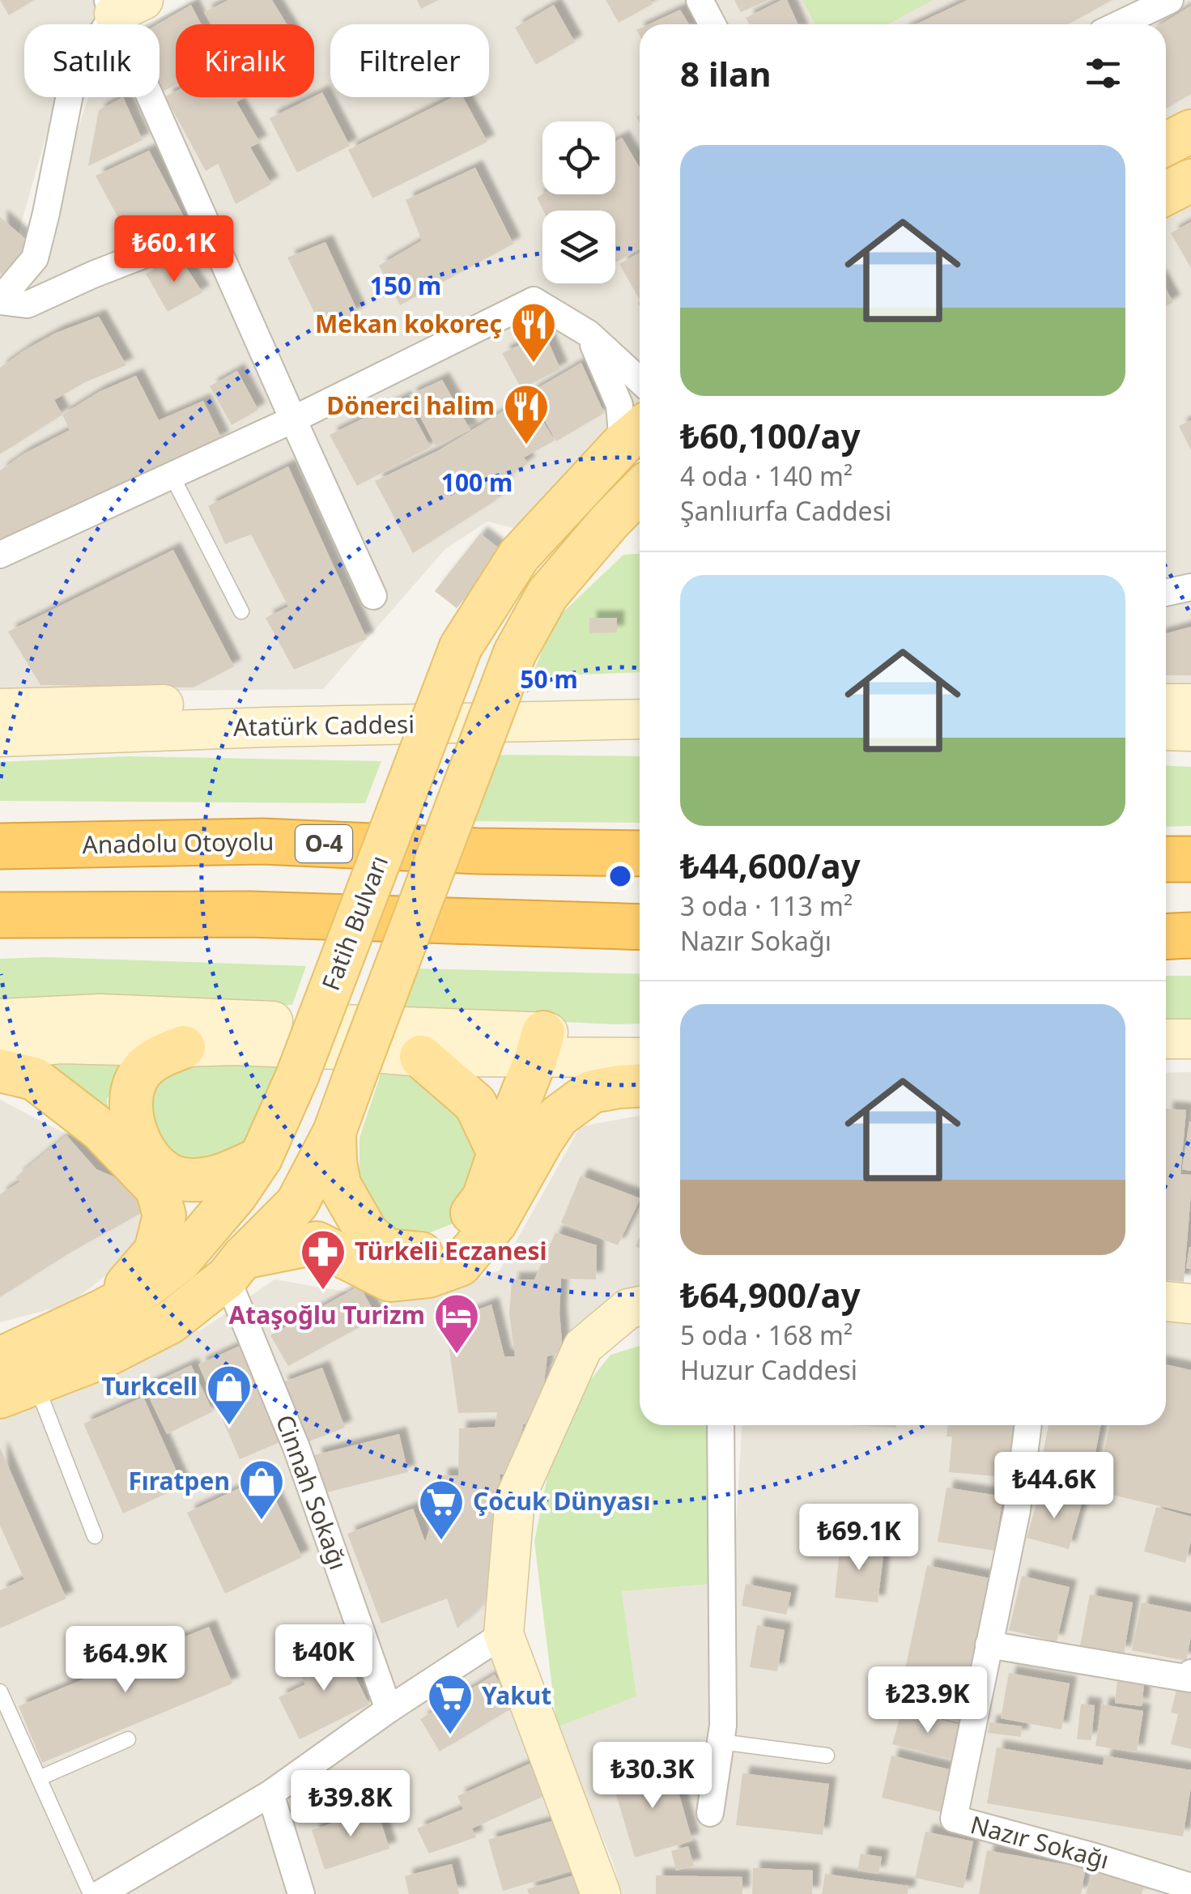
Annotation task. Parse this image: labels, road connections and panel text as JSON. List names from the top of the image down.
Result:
{
  "streets": {
    "highway": ["Anadolu Otoyolu", "O-4"],
    "main road": ["Fatih Bulvarı"],
    "street": ["Atatürk Caddesi", "Cinnah Sokağı", "Nazır Sokağı"]
  },
  "places": {
    "restaurant": ["Mekan kokoreç", "Dönerci halim"],
    "pharmacy": ["Türkeli Eczanesi"],
    "hotel": ["Ataşoğlu Turizm"],
    "shop": ["Turkcell", "Fıratpen"],
    "supermarket": ["Çocuk Dünyası", "Yakut"]
  },
  "page": {
    "chip": ["Satılık", "Kiralık", "Filtreler"],
    "heading": "8 ilan",
    "list": [
      {
        "name": "₺60,100/ay",
        "note": "4 oda · 140 m² · Şanlıurfa Caddesi"
      },
      {
        "name": "₺44,600/ay",
        "note": "3 oda · 113 m² · Nazır Sokağı"
      },
      {
        "name": "₺64,900/ay",
        "note": "5 oda · 168 m² · Huzur Caddesi"
      }
    ],
    "price": [
      "₺60.1K",
      "₺44.6K",
      "₺69.1K",
      "₺40K",
      "₺64.9K",
      "₺23.9K",
      "₺30.3K",
      "₺39.8K"
    ]
  },
  "rings": ["150 m", "100 m", "50 m"]
}
